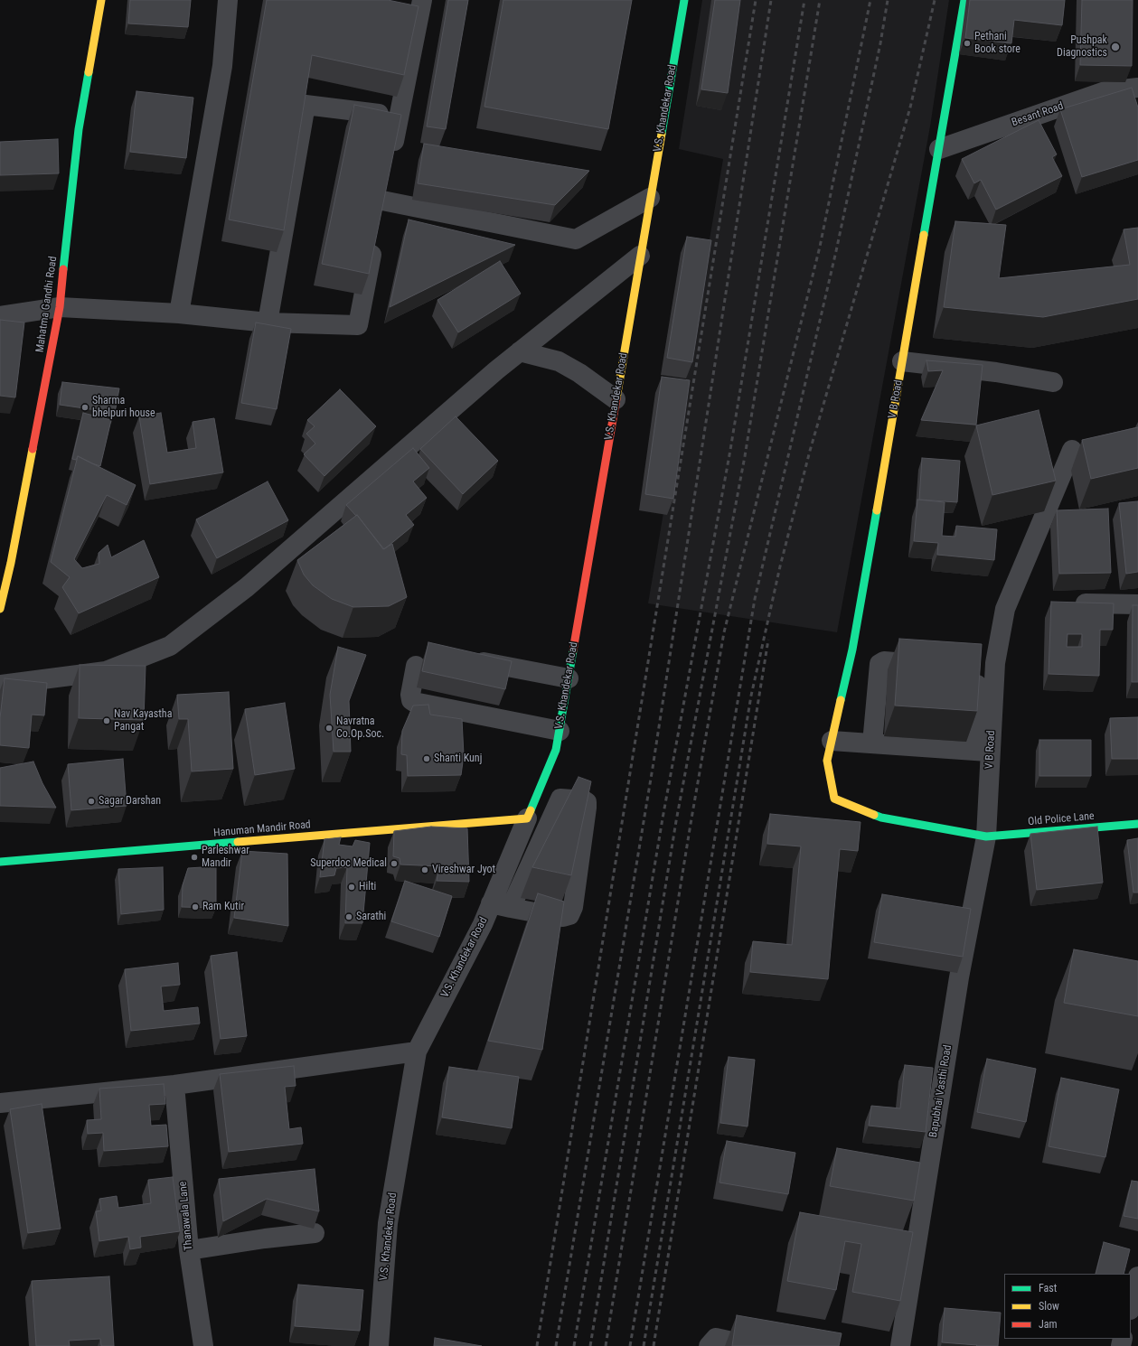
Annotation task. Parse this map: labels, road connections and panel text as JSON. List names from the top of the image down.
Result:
{
  "streets": {
    "street": [
      "V.S. Khandekar Road",
      "Besant Road",
      "Mahatma Gandhi Road",
      "V B Road",
      "Old Police Lane",
      "Hanuman Mandir Road",
      "Bapubhai Vasthi Road",
      "Thanawala Lane"
    ]
  },
  "crossings": [
    ["V.S. Khandekar Road", "Hanuman Mandir Road"],
    ["Besant Road", "V B Road"],
    ["V B Road", "Old Police Lane"],
    ["V B Road", "Bapubhai Vasthi Road"],
    ["Old Police Lane", "Bapubhai Vasthi Road"]
  ],
  "places": [
    "Pethani Book store",
    "Pushpak Diagnostics",
    "Sharma bhelpuri house",
    "Nav Kayastha Pangat",
    "Navratna Co.Op.Soc.",
    "Shanti Kunj",
    "Sagar Darshan",
    "Parleshwar Mandir",
    "Superdoc Medical",
    "Vireshwar Jyot",
    "Hilti",
    "Ram Kutir",
    "Sarathi"
  ],
  "legend": ["Fast", "Slow", "Jam"]
}
